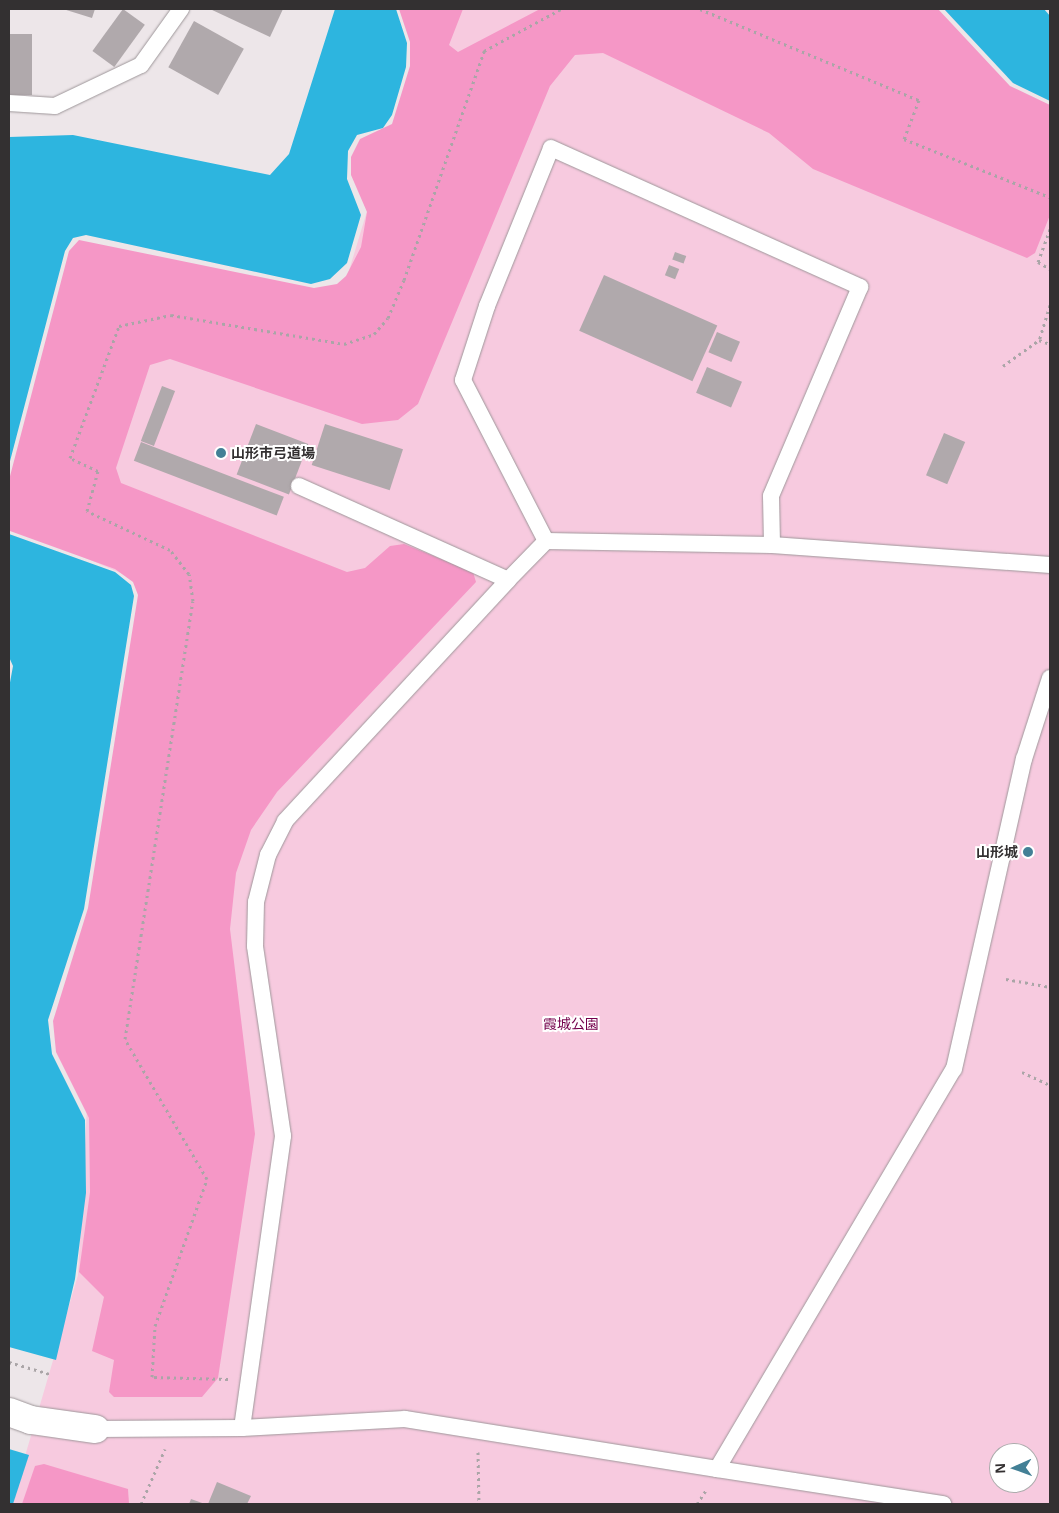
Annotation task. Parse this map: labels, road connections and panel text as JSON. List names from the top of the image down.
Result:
{
  "parks": ["霞城公園"],
  "places": ["山形市弓道場", "山形城"],
  "north": "left"
}
